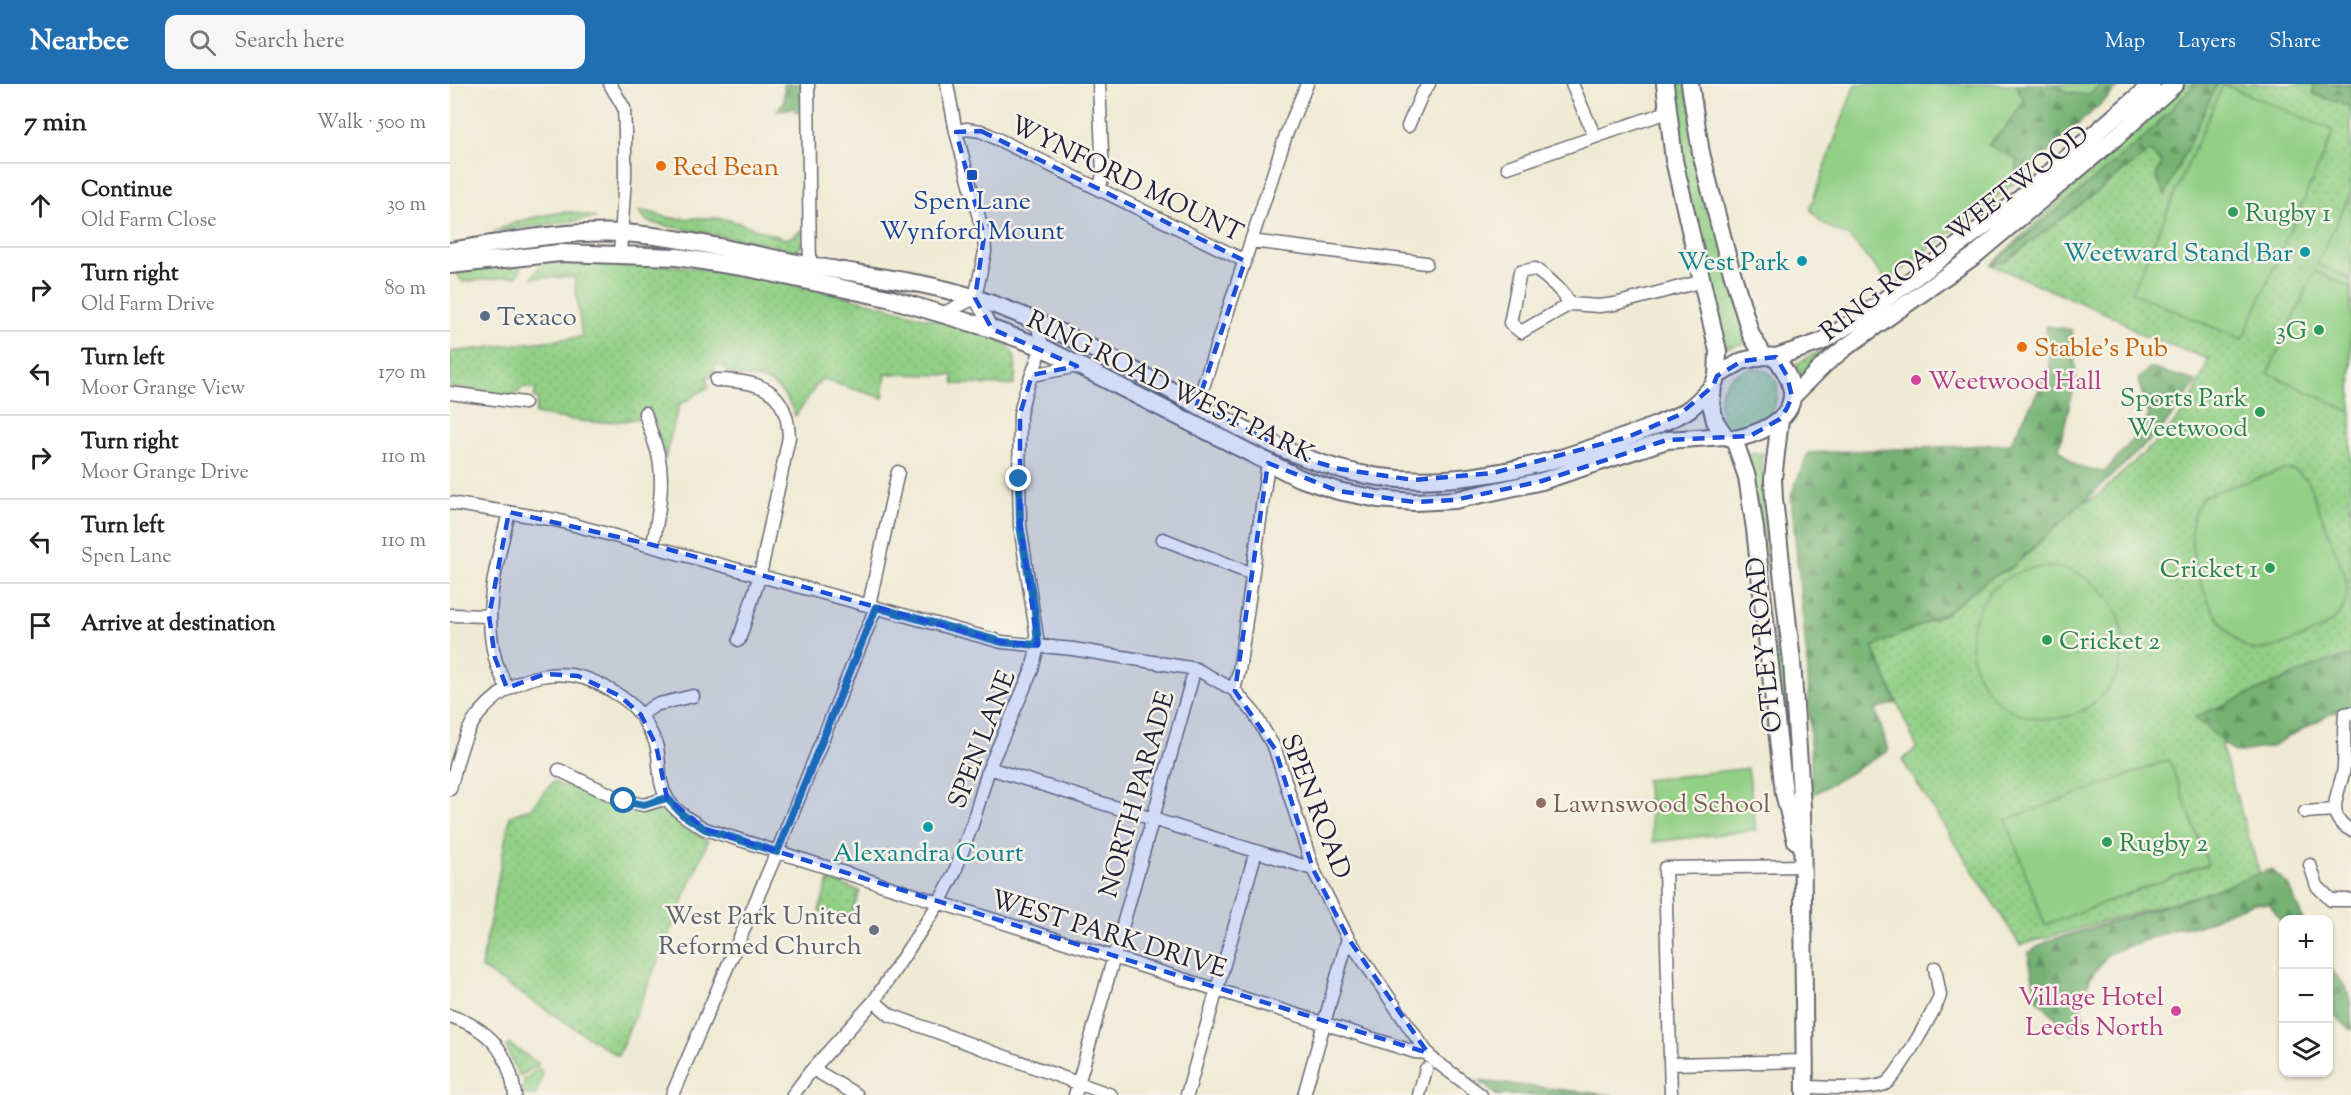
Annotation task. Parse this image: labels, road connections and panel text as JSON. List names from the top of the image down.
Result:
{
  "streets": {
    "highway": ["RING ROAD WEETWOOD", "RING ROAD WEST PARK", "OTLEY ROAD"],
    "street": [
      "WYNFORD MOUNT",
      "SPEN LANE",
      "NORTH PARADE",
      "SPEN ROAD",
      "WEST PARK DRIVE"
    ]
  },
  "crossings": [
    ["RING ROAD WEETWOOD", "RING ROAD WEST PARK"],
    ["RING ROAD WEETWOOD", "OTLEY ROAD"],
    ["RING ROAD WEST PARK", "OTLEY ROAD"],
    ["RING ROAD WEST PARK", "SPEN LANE"],
    ["SPEN LANE", "SPEN ROAD"],
    ["SPEN LANE", "WEST PARK DRIVE"],
    ["NORTH PARADE", "WEST PARK DRIVE"],
    ["SPEN ROAD", "WEST PARK DRIVE"]
  ],
  "places": {
    "other": [
      "Red Bean",
      "Rugby 1",
      "Weetward Stand Bar",
      "West Park",
      "Texaco",
      "3G",
      "Stable's Pub",
      "Weetwood Hall",
      "Sports Park Weetwood",
      "Cricket 1",
      "Cricket 2",
      "Lawnswood School",
      "Alexandra Court",
      "Rugby 2",
      "West Park United Reformed Church",
      "Village Hotel Leeds North"
    ],
    "transit": ["Spen Lane Wynford Mount"]
  },
  "page": {
    "header": "Nearbee",
    "search": "Search here",
    "nav": ["Map", "Layers", "Share"],
    "heading": ["7 min", "Walk · 500 m"],
    "list": [
      ["Continue", "Old Farm Close", "30 m"],
      ["Turn right", "Old Farm Drive", "80 m"],
      ["Turn left", "Moor Grange View", "170 m"],
      ["Turn right", "Moor Grange Drive", "110 m"],
      ["Turn left", "Spen Lane", "110 m"],
      "Arrive at destination"
    ],
    "map_buttons": ["+", "−"]
  }
}
